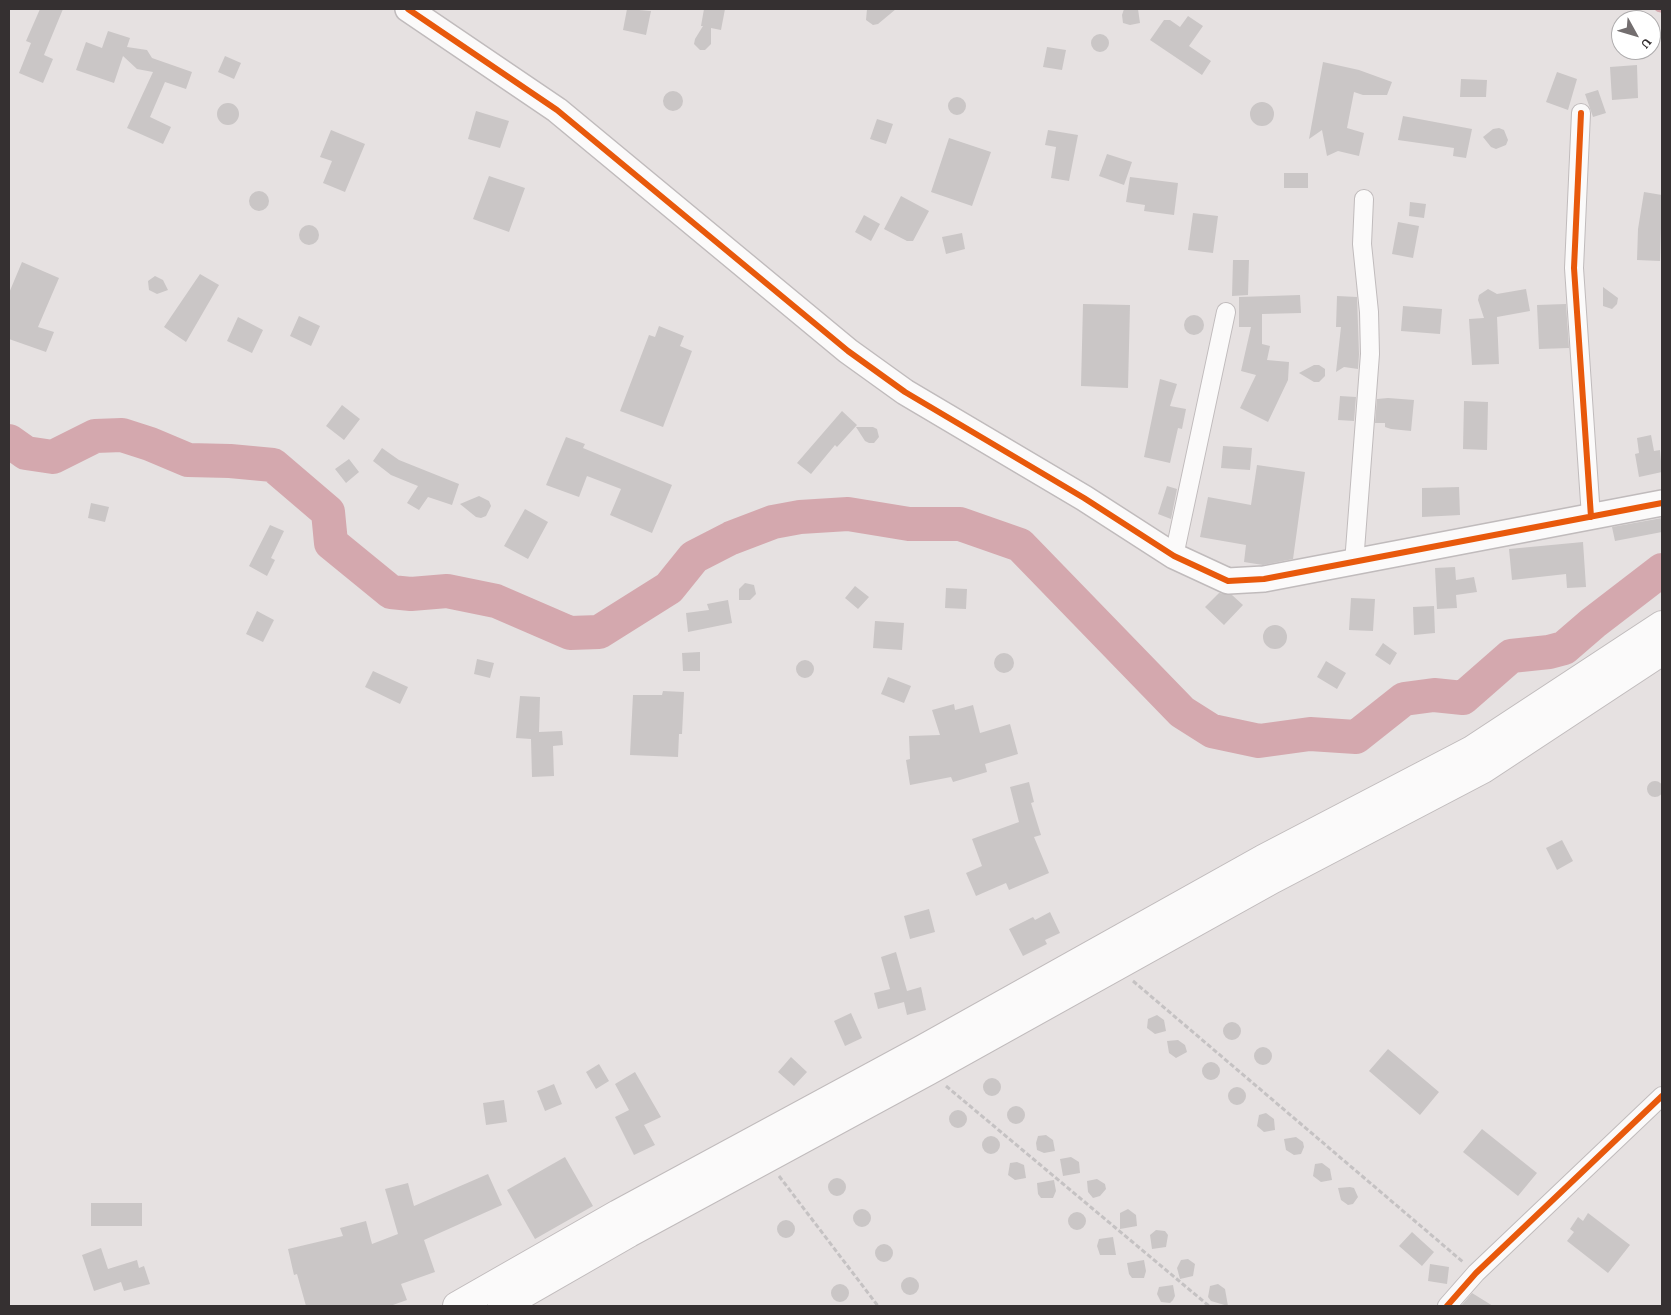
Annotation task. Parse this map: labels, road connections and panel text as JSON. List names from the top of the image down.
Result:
{
  "north": "bottom right"
}
